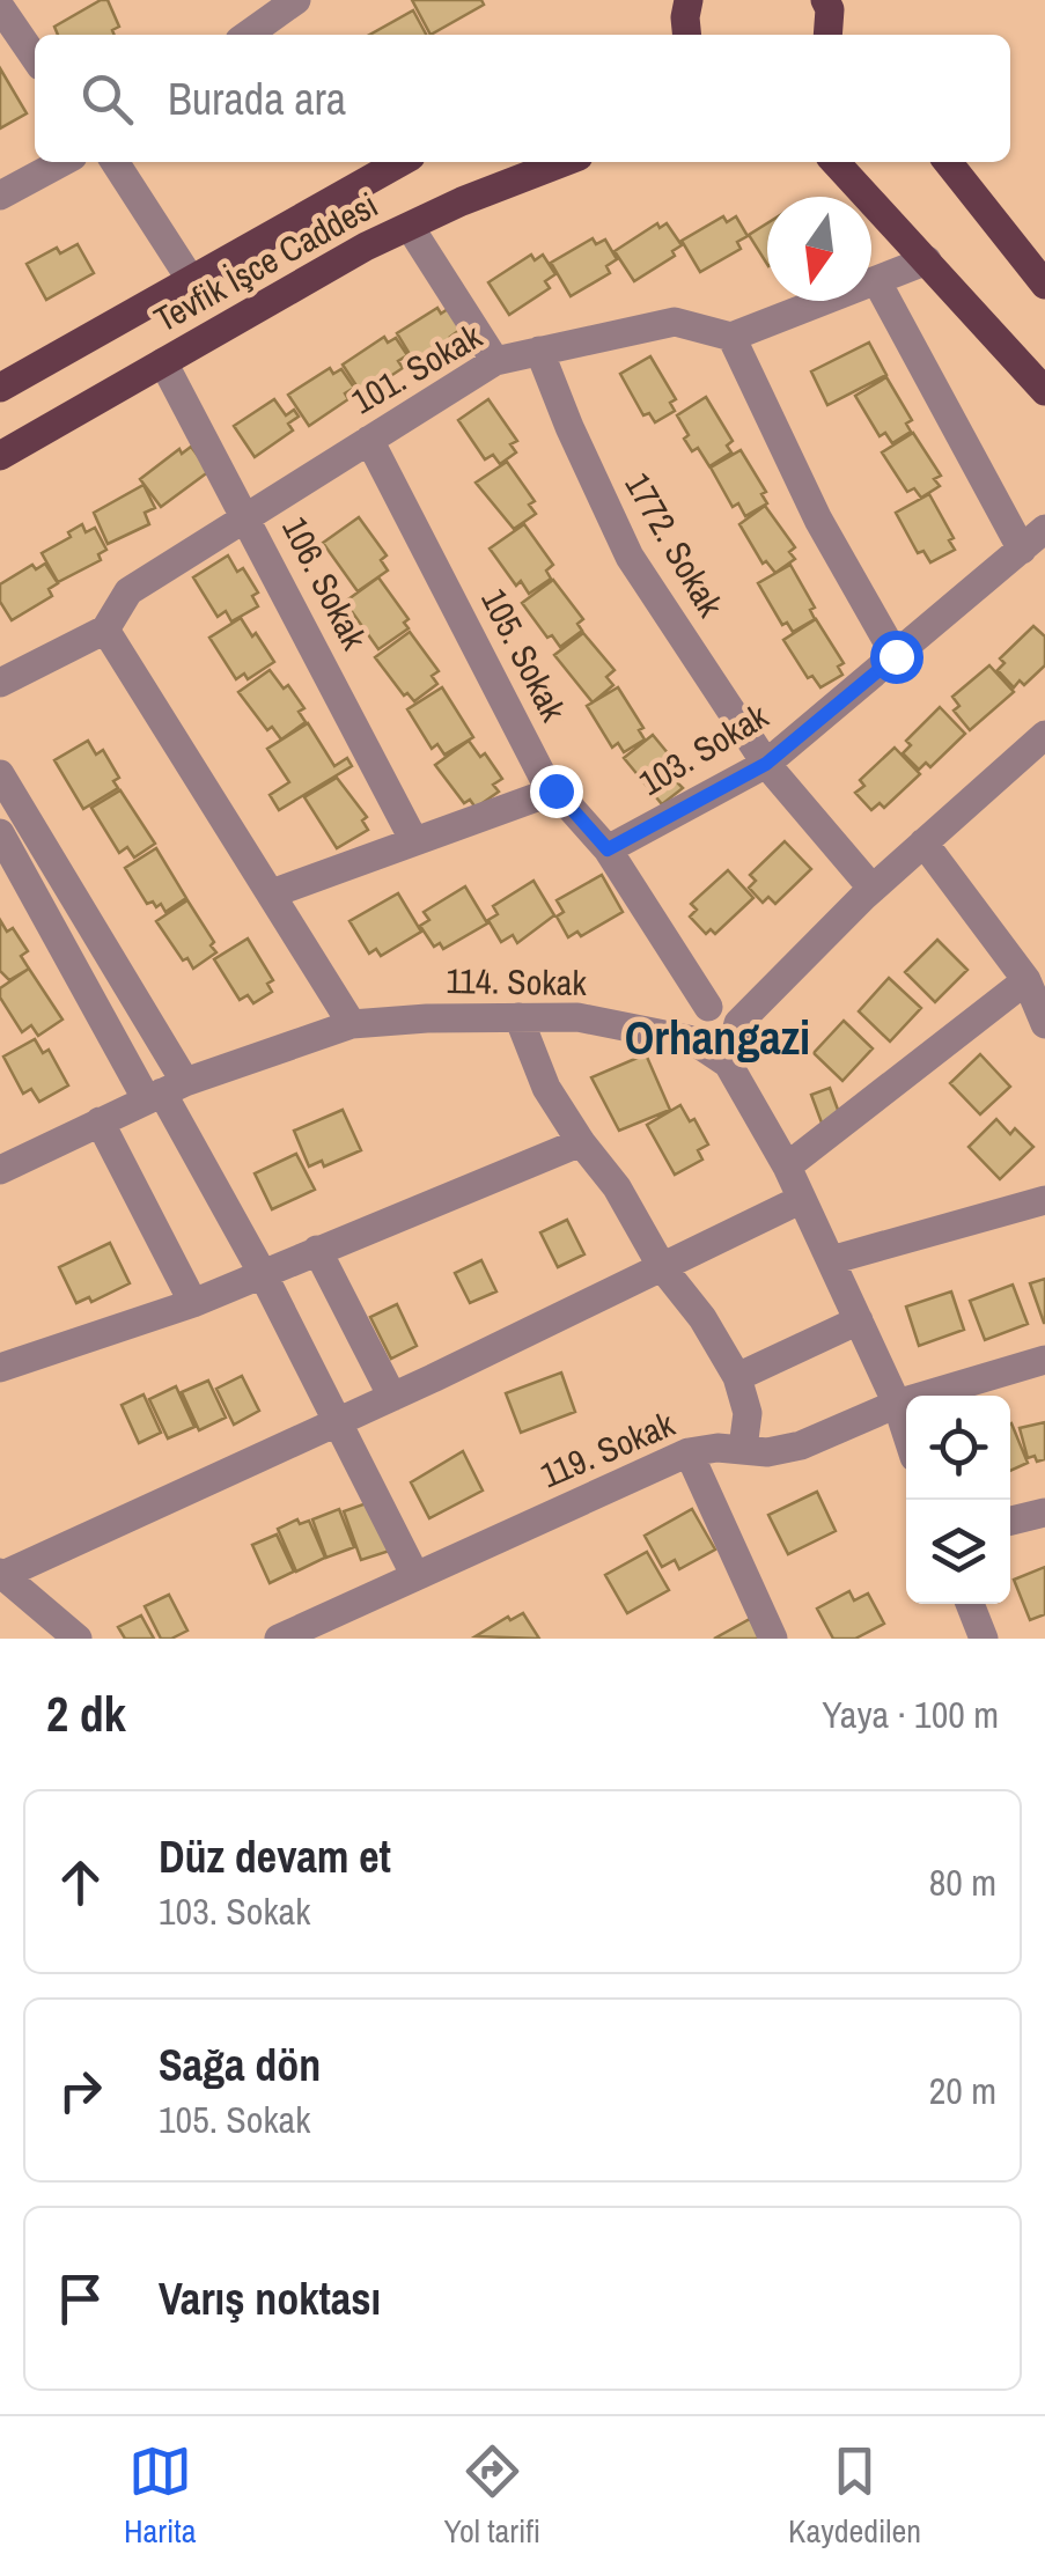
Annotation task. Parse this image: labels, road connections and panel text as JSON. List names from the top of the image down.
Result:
{
  "streets": {
    "main road": ["Tevfik İşce Caddesi"],
    "street": [
      "101. Sokak",
      "1772. Sokak",
      "106. Sokak",
      "105. Sokak",
      "103. Sokak",
      "114. Sokak",
      "119. Sokak"
    ]
  },
  "crossings": [
    ["Tevfik İşce Caddesi", "106. Sokak"],
    ["101. Sokak", "1772. Sokak"],
    ["101. Sokak", "106. Sokak"],
    ["101. Sokak", "105. Sokak"],
    ["1772. Sokak", "103. Sokak"],
    ["105. Sokak", "103. Sokak"]
  ],
  "districts": ["Orhangazi"],
  "north": "bottom",
  "page": {
    "search": "Burada ara",
    "heading": ["2 dk", "Yaya · 100 m"],
    "list": [
      ["Düz devam et", "103. Sokak", "80 m"],
      ["Sağa dön", "105. Sokak", "20 m"],
      "Varış noktası"
    ],
    "nav": ["Harita", "Yol tarifi", "Kaydedilen"]
  }
}
